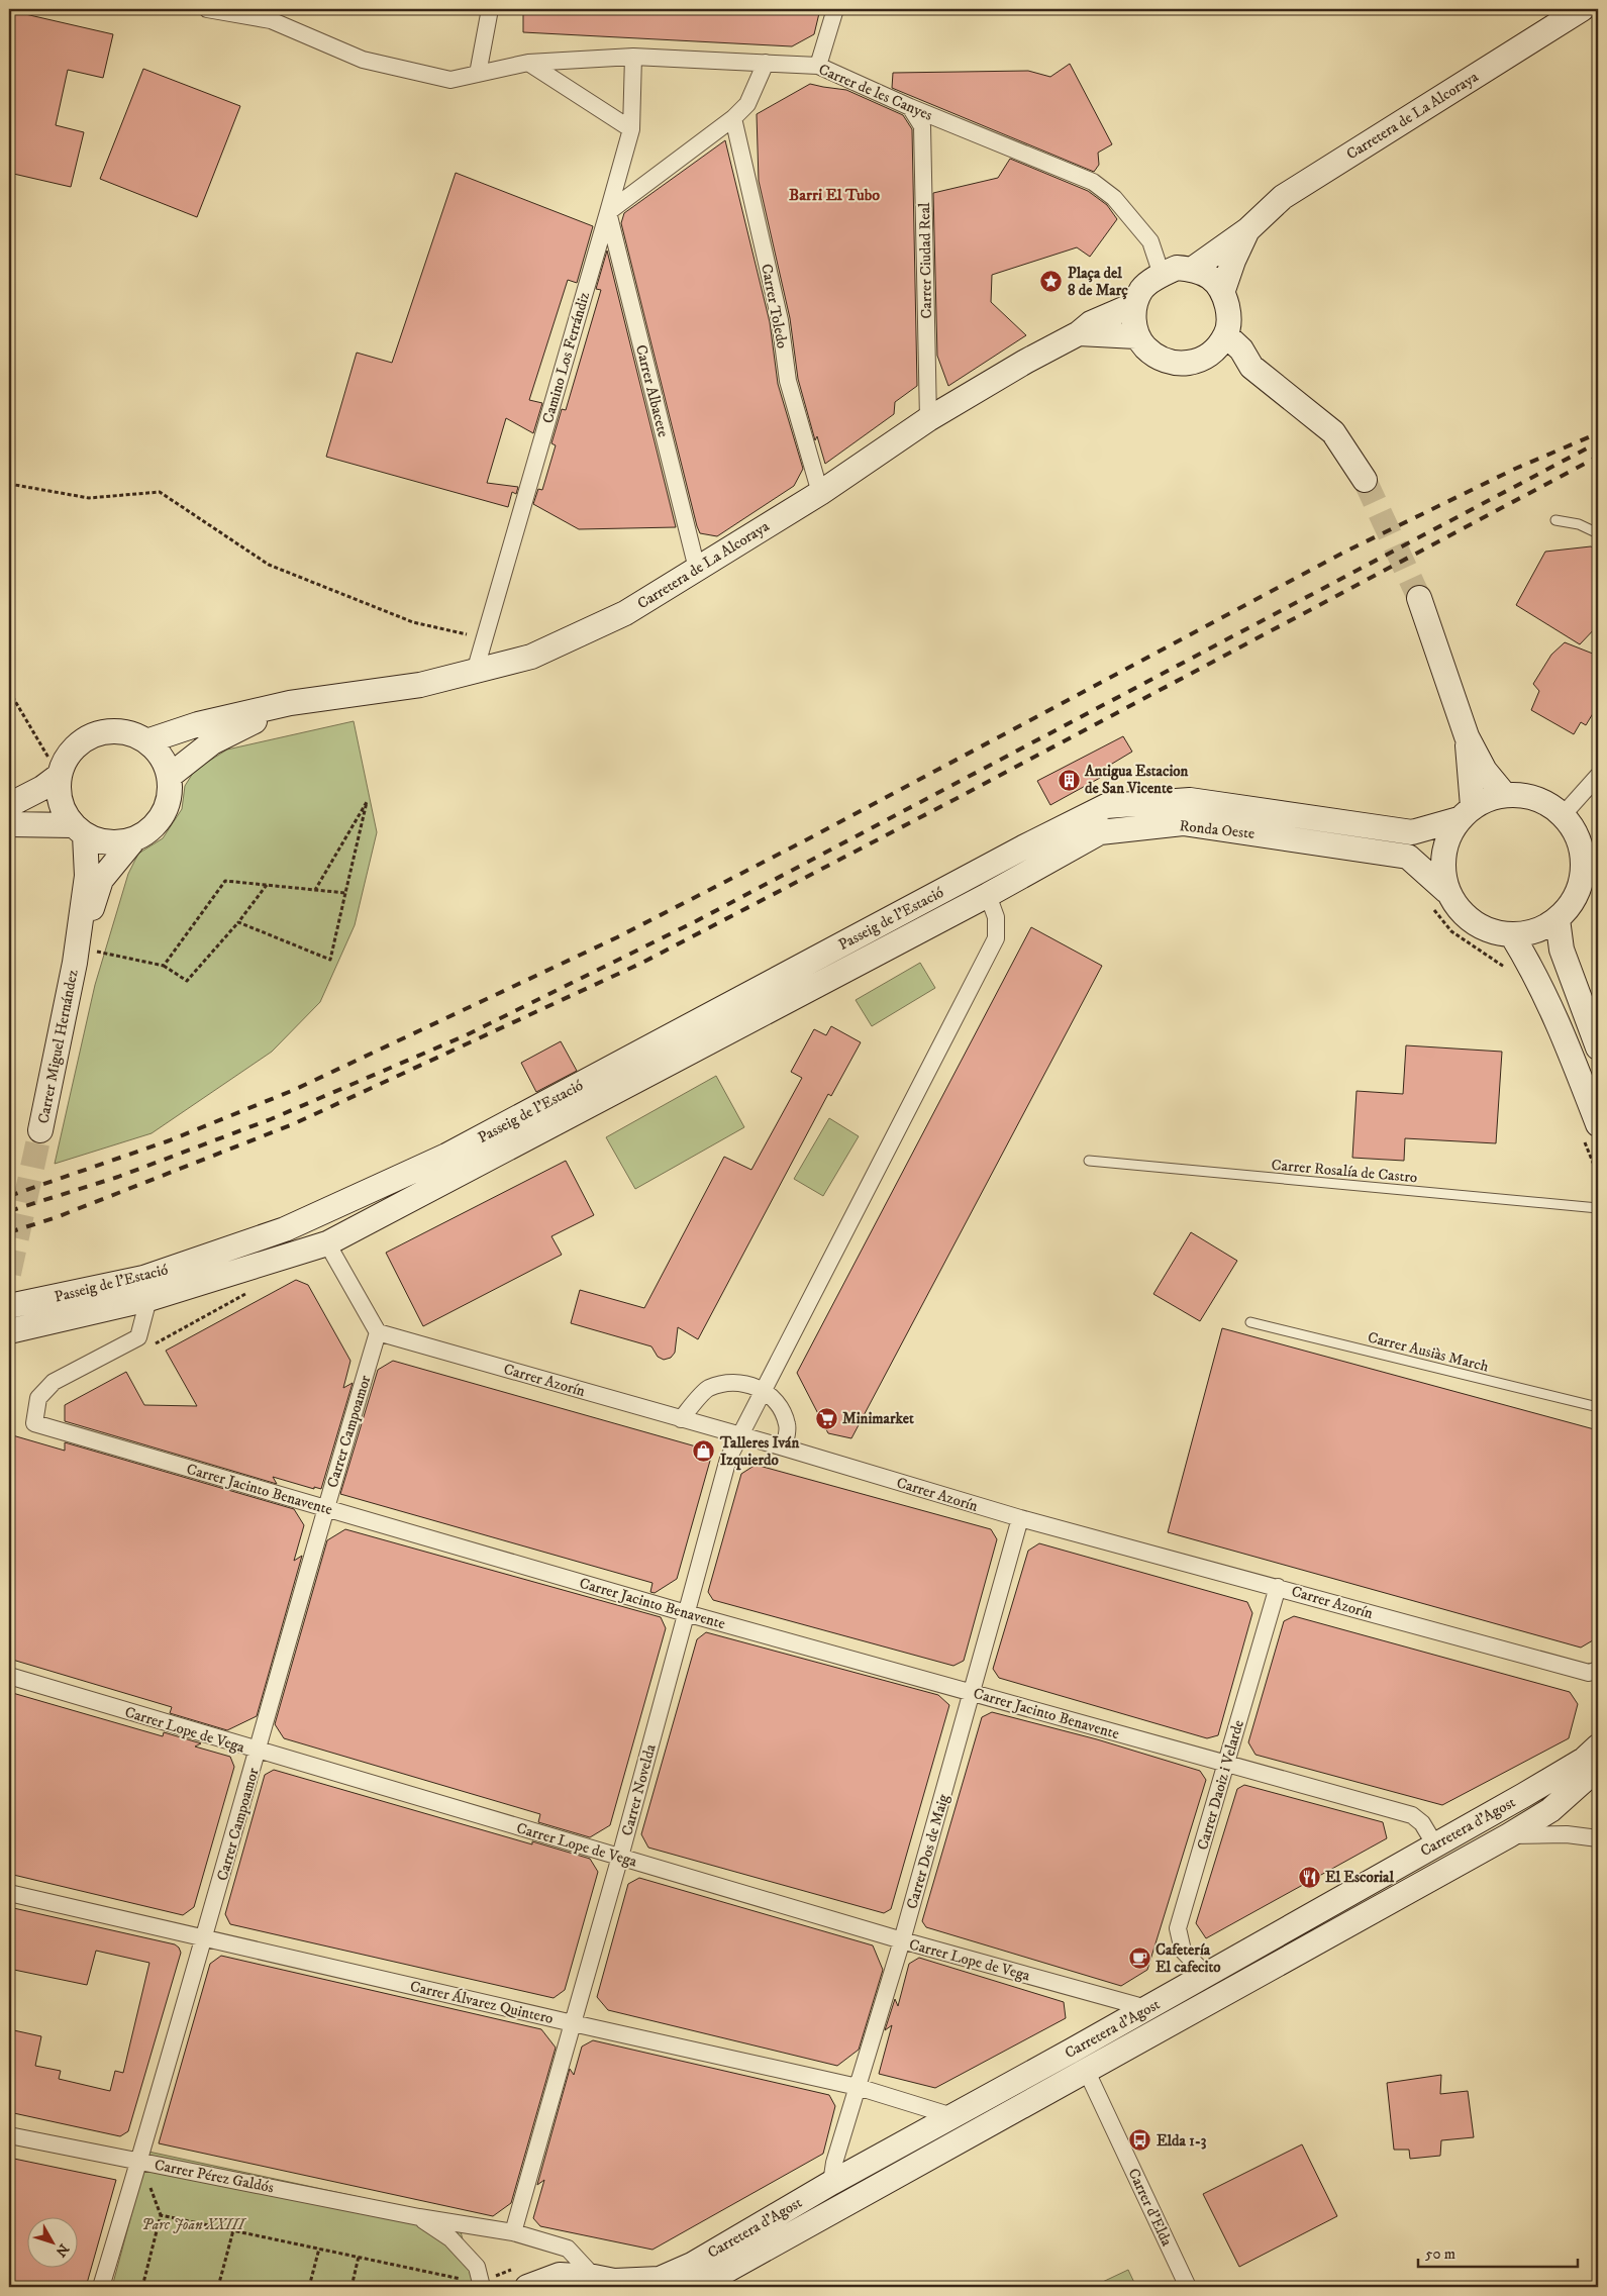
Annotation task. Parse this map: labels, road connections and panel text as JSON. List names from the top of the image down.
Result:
{
  "streets": {
    "main road": [
      "Carretera de La Alcoraya",
      "Ronda Oeste",
      "Passeig de l'Estació",
      "Carrer Miguel Hernández",
      "Carretera d'Agost"
    ],
    "street": [
      "Carrer de les Canyes",
      "Carrer Ciudad Real",
      "Carrer Toledo",
      "Camino Los Ferrándiz",
      "Carrer Albacete",
      "Carrer Azorín",
      "Carrer Campoamor",
      "Carrer Jacinto Benavente",
      "Carrer Lope de Vega",
      "Carrer Daoiz i Velarde",
      "Carrer Novelda",
      "Carrer Dos de Maig",
      "Carrer Álvarez Quintero",
      "Carrer Pérez Galdós",
      "Carrer d’Elda"
    ],
    "lane": ["Carrer Rosalía de Castro", "Carrer Ausiàs March"]
  },
  "crossings": [
    ["Carrer de les Canyes", "Carretera de La Alcoraya"],
    ["Carrer de les Canyes", "Carrer Ciudad Real"],
    ["Carrer de les Canyes", "Camino Los Ferrándiz"],
    ["Carretera de La Alcoraya", "Carrer Ciudad Real"],
    ["Carretera de La Alcoraya", "Carrer Toledo"],
    ["Carretera de La Alcoraya", "Camino Los Ferrándiz"],
    ["Carretera de La Alcoraya", "Carrer Albacete"],
    ["Carretera de La Alcoraya", "Carrer Miguel Hernández"],
    ["Camino Los Ferrándiz", "Carrer Albacete"],
    ["Ronda Oeste", "Passeig de l'Estació"],
    ["Ronda Oeste", "Carrer Novelda"],
    ["Passeig de l'Estació", "Carrer Novelda"],
    ["Carrer Azorín", "Carrer Campoamor"],
    ["Carrer Azorín", "Carrer Daoiz i Velarde"],
    ["Carrer Azorín", "Carrer Novelda"],
    ["Carrer Azorín", "Carrer Dos de Maig"],
    ["Carrer Campoamor", "Carrer Jacinto Benavente"],
    ["Carrer Campoamor", "Carrer Lope de Vega"],
    ["Carrer Campoamor", "Carrer Álvarez Quintero"],
    ["Carrer Campoamor", "Carrer Pérez Galdós"],
    ["Carrer Jacinto Benavente", "Carrer Daoiz i Velarde"],
    ["Carrer Jacinto Benavente", "Carrer Novelda"],
    ["Carrer Jacinto Benavente", "Carretera d'Agost"],
    ["Carrer Jacinto Benavente", "Carrer Dos de Maig"],
    ["Carrer Lope de Vega", "Carrer Novelda"],
    ["Carrer Lope de Vega", "Carretera d'Agost"],
    ["Carrer Lope de Vega", "Carrer Dos de Maig"],
    ["Carrer Daoiz i Velarde", "Carretera d'Agost"],
    ["Carrer Novelda", "Carrer Álvarez Quintero"],
    ["Carrer Novelda", "Carrer Pérez Galdós"],
    ["Carretera d'Agost", "Carrer Dos de Maig"],
    ["Carretera d'Agost", "Carrer Álvarez Quintero"],
    ["Carretera d'Agost", "Carrer Pérez Galdós"],
    ["Carretera d'Agost", "Carrer d’Elda"],
    ["Carrer Dos de Maig", "Carrer Álvarez Quintero"]
  ],
  "districts": ["Barri El Tubo"],
  "parks": ["Parc Joan XXIII"],
  "places": {
    "place": ["Plaça del 8 de Març"],
    "building": ["Antigua Estacion de San Vicente"],
    "supermarket": ["Minimarket"],
    "shop": ["Talleres Iván Izquierdo"],
    "restaurant": ["El Escorial"],
    "cafe": ["Cafetería El cafecito"],
    "bus stop": ["Elda 1-3"]
  },
  "scale_bar": "50 m",
  "north": "bottom right"
}
